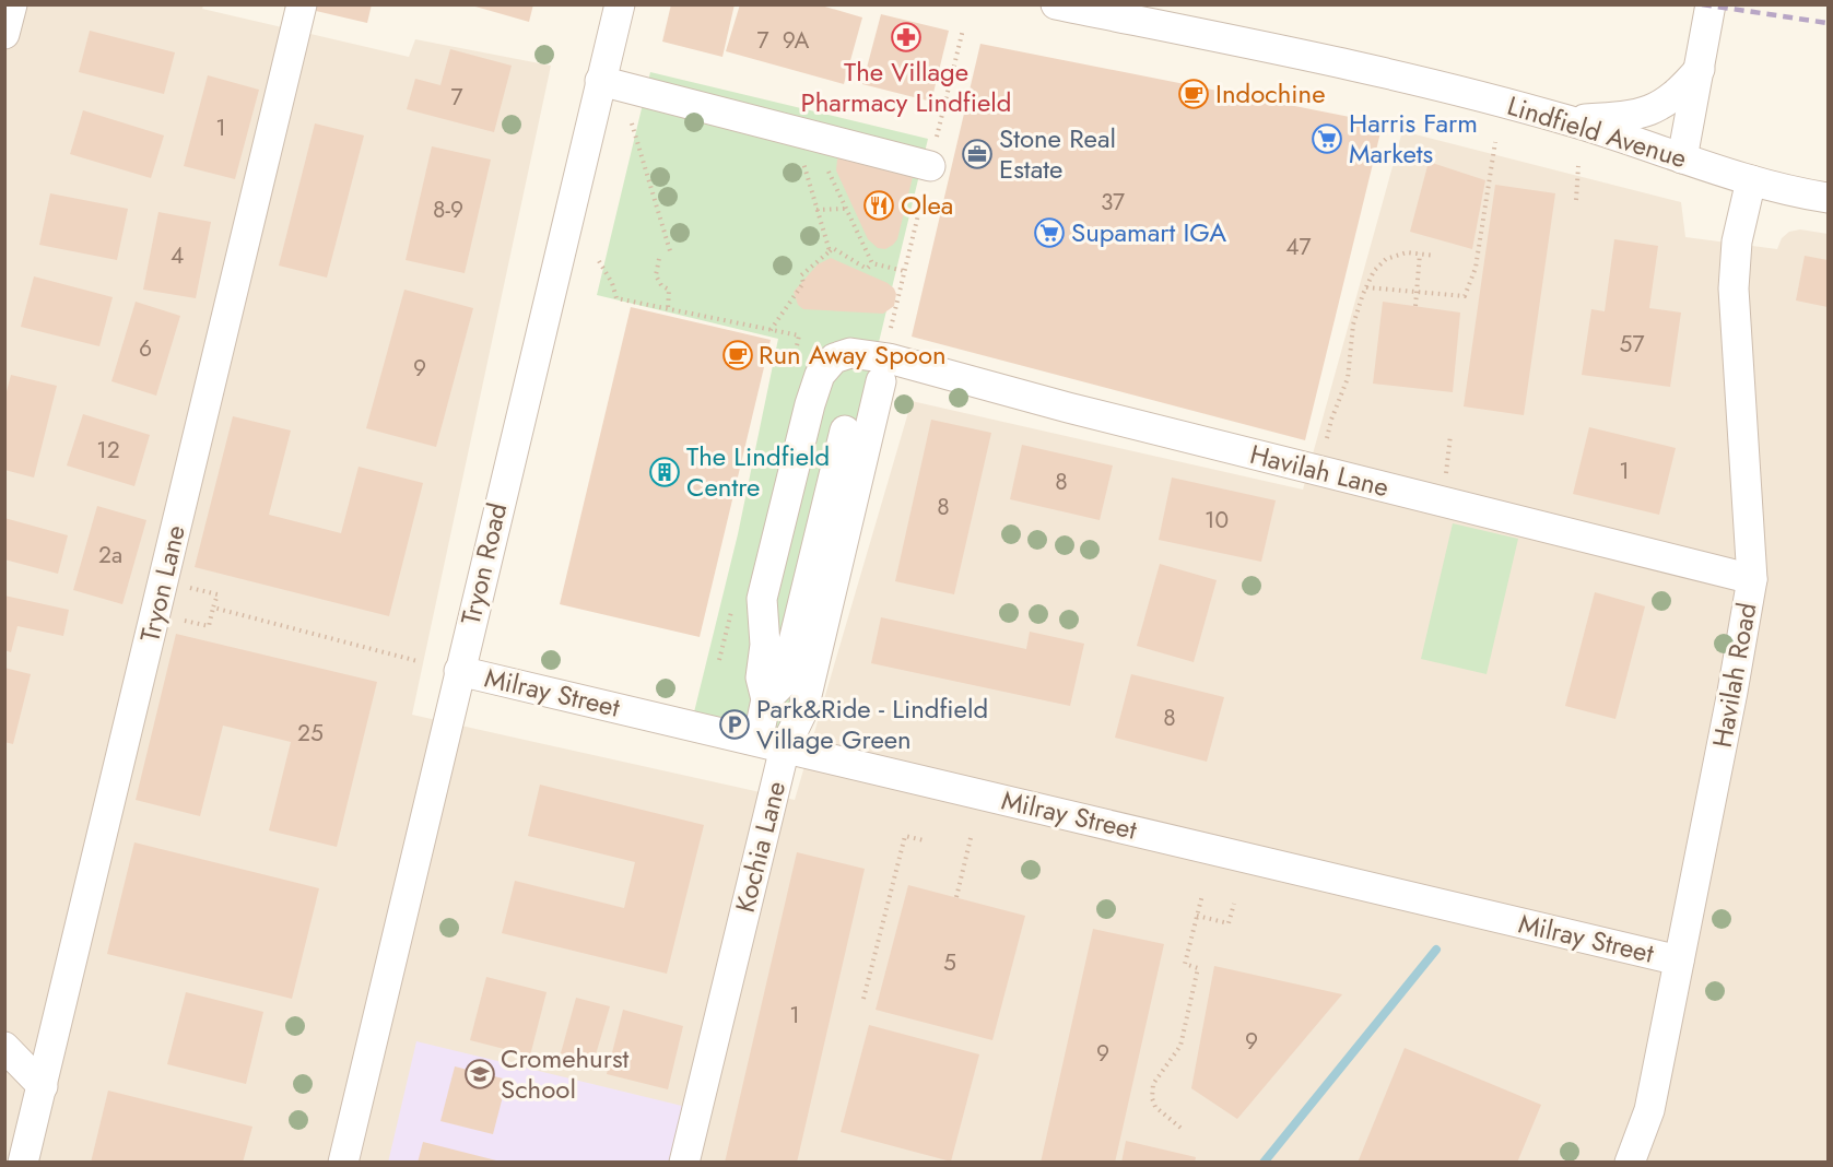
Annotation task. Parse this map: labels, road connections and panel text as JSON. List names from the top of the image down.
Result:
{
  "streets": {
    "street": [
      "Lindfield Avenue",
      "Havilah Lane",
      "Tryon Road",
      "Tryon Lane",
      "Havilah Road",
      "Milray Street",
      "Kochia Lane"
    ]
  },
  "crossings": [
    ["Lindfield Avenue", "Havilah Road"],
    ["Havilah Lane", "Havilah Road"],
    ["Havilah Lane", "Kochia Lane"],
    ["Tryon Road", "Milray Street"],
    ["Havilah Road", "Milray Street"],
    ["Milray Street", "Kochia Lane"]
  ],
  "places": {
    "pharmacy": ["The Village Pharmacy Lindfield"],
    "cafe": ["Indochine", "Run Away Spoon"],
    "supermarket": ["Harris Farm Markets", "Supamart IGA"],
    "office": ["Stone Real Estate"],
    "restaurant": ["Olea"],
    "building": ["The Lindfield Centre"],
    "parking": ["Park&Ride - Lindfield Village Green"],
    "school or university": ["Cromehurst School"]
  },
  "house_numbers": [
    "7",
    "9A",
    "7",
    "1",
    "37",
    "8-9",
    "47",
    "4",
    "57",
    "6",
    "9",
    "12",
    "1",
    "8",
    "8",
    "10",
    "2a",
    "8",
    "25",
    "5",
    "1",
    "9",
    "9"
  ]
}
